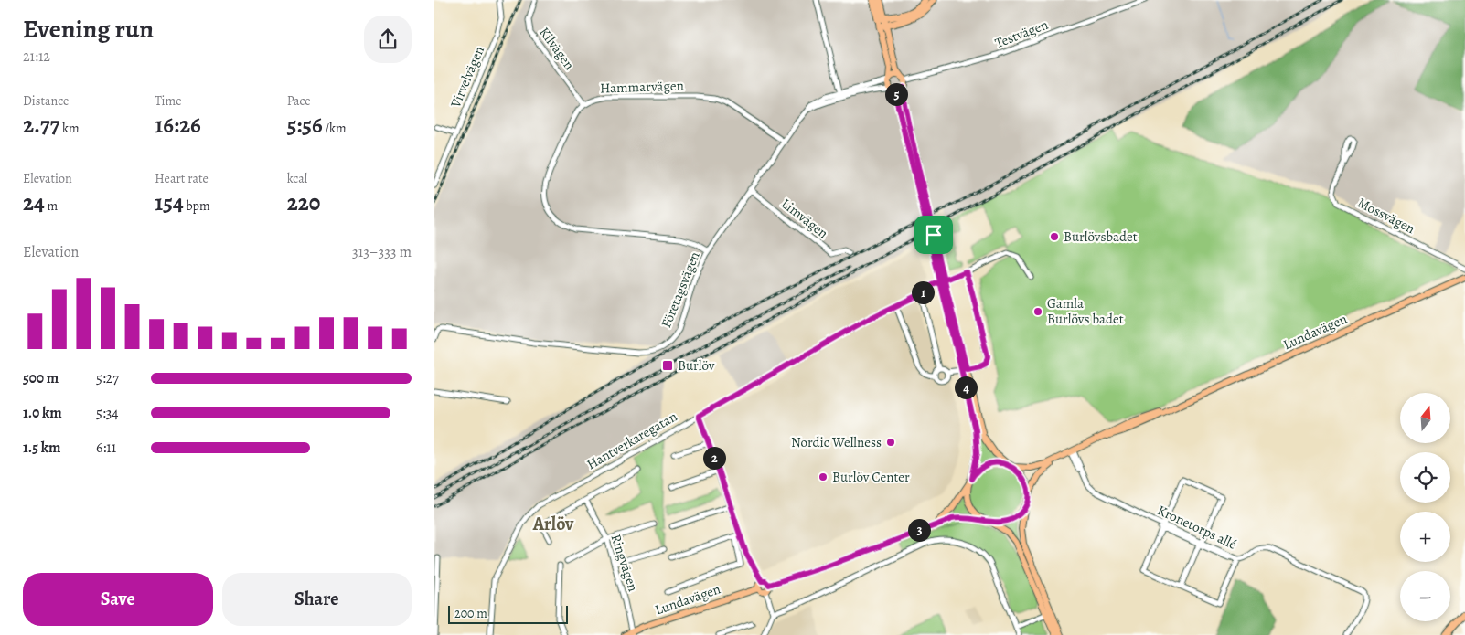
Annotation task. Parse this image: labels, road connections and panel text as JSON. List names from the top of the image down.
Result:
{
  "streets": {
    "main road": ["Lundavägen"],
    "street": [
      "Testvägen",
      "Kilvägen",
      "Virvelvägen",
      "Hammarvägen",
      "Mossvägen",
      "Limvägen",
      "Företagsvägen",
      "Hantverkaregatan",
      "Kronetorps allé",
      "Ringvägen"
    ]
  },
  "crossings": [
    ["Testvägen", "Företagsvägen"],
    ["Kilvägen", "Hammarvägen"],
    ["Hammarvägen", "Företagsvägen"],
    ["Limvägen", "Företagsvägen"],
    ["Lundavägen", "Kronetorps allé"],
    ["Lundavägen", "Ringvägen"]
  ],
  "districts": ["Arlöv"],
  "places": {
    "other": [
      "Burlövsbadet",
      "Gamla Burlövs badet",
      "Nordic Wellness",
      "Burlöv Center"
    ],
    "transit": ["Burlöv"]
  },
  "scale_bar": "200 m",
  "north": "top",
  "page": {
    "heading": ["Evening run", "21:12"],
    "stats": [
      ["Distance", "2.77 km"],
      ["Time", "16:26"],
      ["Pace", "5:56 /km"],
      ["Elevation", "24 m"],
      ["Heart rate", "154 bpm"],
      ["kcal", "220"]
    ],
    "pins": [
      "5",
      "1",
      "4",
      "2",
      "3"
    ],
    "chart": ["Elevation", "313–333 m"],
    "list": [
      {
        "name": "500 m",
        "note": "5:27"
      },
      {
        "name": "1.0 km",
        "note": "5:34"
      },
      {
        "name": "1.5 km",
        "note": "6:11"
      }
    ],
    "map_buttons": ["+", "−"],
    "buttons": ["Save", "Share"],
    "scale": "200 m"
  }
}
